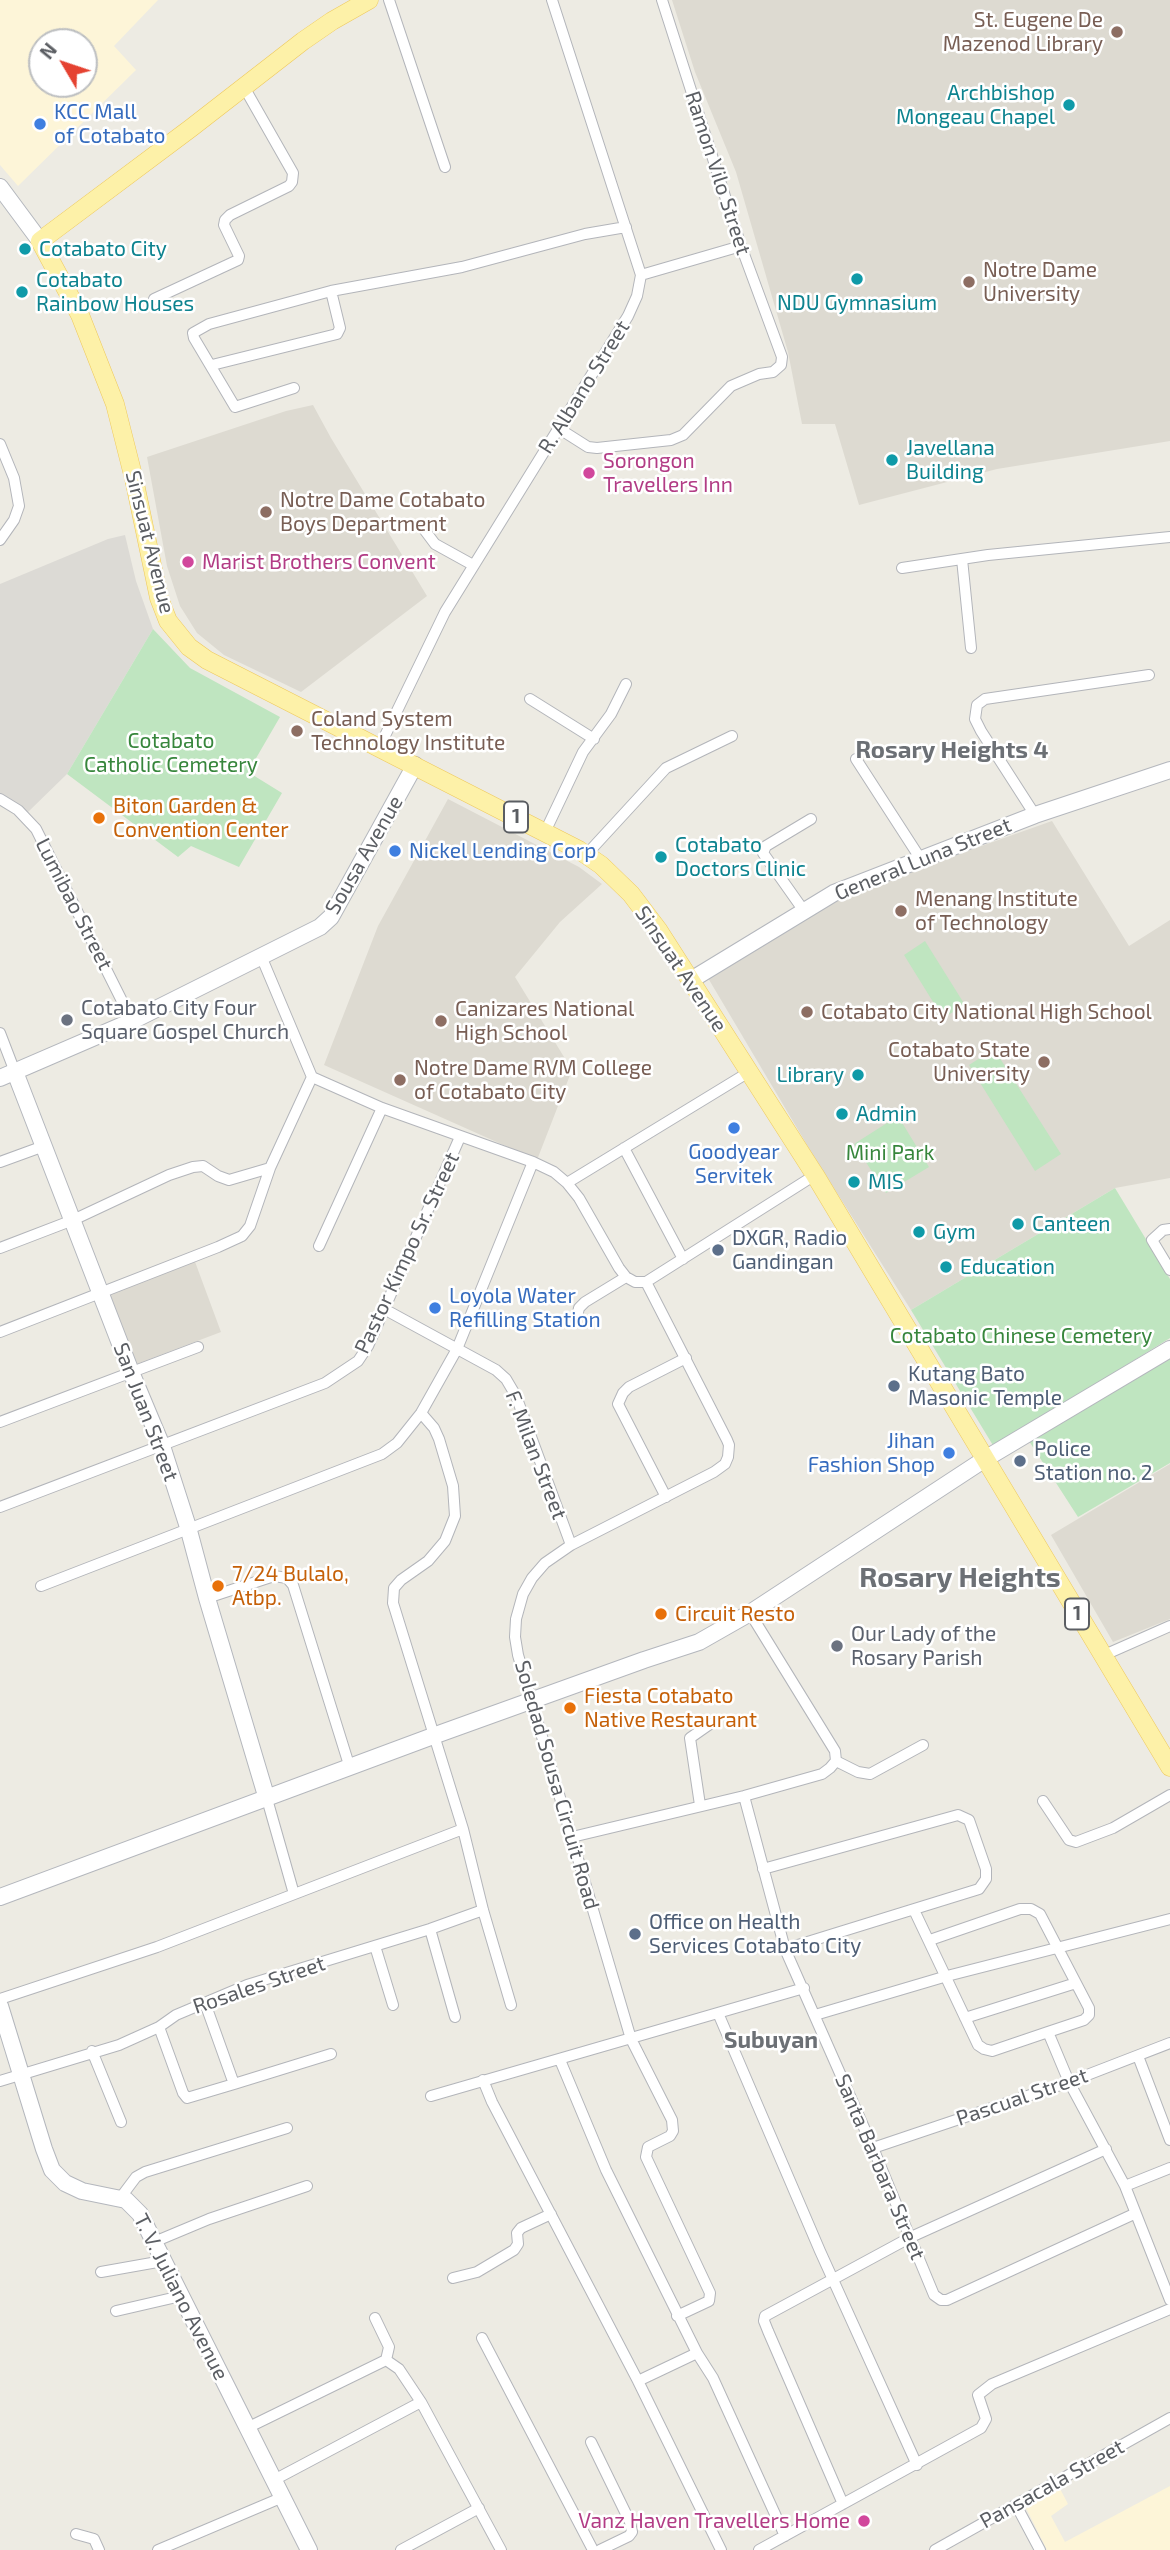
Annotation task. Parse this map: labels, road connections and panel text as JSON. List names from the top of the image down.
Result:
{
  "streets": {
    "main road": [
      "Sinsuat Avenue",
      "1",
      "Sousa Avenue",
      "General Luna Street",
      "San Juan Street",
      "T. V. Juliano Avenue"
    ],
    "street": [
      "Ramon Vilo Street",
      "R. Albano Street",
      "Lumibao Street",
      "Pastor Kimpo Sr. Street",
      "F. Milan Street",
      "Soledad Sousa Circuit Road",
      "Rosales Street",
      "Pascual Street",
      "Santa Barbara Street",
      "Pansacala Street"
    ]
  },
  "crossings": [
    ["Ramon Vilo Street", "R. Albano Street"],
    ["R. Albano Street", "Sinsuat Avenue"],
    ["Sinsuat Avenue", "Sousa Avenue"],
    ["Sinsuat Avenue", "General Luna Street"],
    ["Sousa Avenue", "Lumibao Street"],
    ["Sousa Avenue", "San Juan Street"],
    ["Pastor Kimpo Sr. Street", "San Juan Street"],
    ["Pastor Kimpo Sr. Street", "F. Milan Street"],
    ["F. Milan Street", "Soledad Sousa Circuit Road"],
    ["Rosales Street", "T. V. Juliano Avenue"],
    ["Pascual Street", "Santa Barbara Street"]
  ],
  "districts": ["Rosary Heights 4", "Rosary Heights", "Subuyan"],
  "parks": ["Cotabato Catholic Cemetery", "Mini Park", "Cotabato Chinese Cemetery"],
  "places": [
    "St. Eugene De Mazenod Library",
    "Archbishop Mongeau Chapel",
    "KCC Mall of Cotabato",
    "Cotabato City",
    "NDU Gymnasium",
    "Notre Dame University",
    "Cotabato Rainbow Houses",
    "Javellana Building",
    "Sorongon Travellers Inn",
    "Notre Dame Cotabato Boys Department",
    "Marist Brothers Convent",
    "Coland System Technology Institute",
    "Biton Garden & Convention Center",
    "Nickel Lending Corp",
    "Cotabato Doctors Clinic",
    "Menang Institute of Technology",
    "Cotabato City National High School",
    "Cotabato City Four Square Gospel Church",
    "Canizares National High School",
    "Cotabato State University",
    "Library",
    "Notre Dame RVM College of Cotabato City",
    "Admin",
    "Goodyear Servitek",
    "MIS",
    "Canteen",
    "Gym",
    "DXGR, Radio Gandingan",
    "Education",
    "Loyola Water Refilling Station",
    "Kutang Bato Masonic Temple",
    "Jihan Fashion Shop",
    "Police Station no. 2",
    "7/24 Bulalo, Atbp.",
    "Circuit Resto",
    "Our Lady of the Rosary Parish",
    "Fiesta Cotabato Native Restaurant",
    "Office on Health Services Cotabato City",
    "Vanz Haven Travellers Home"
  ],
  "north": "top left"
}
